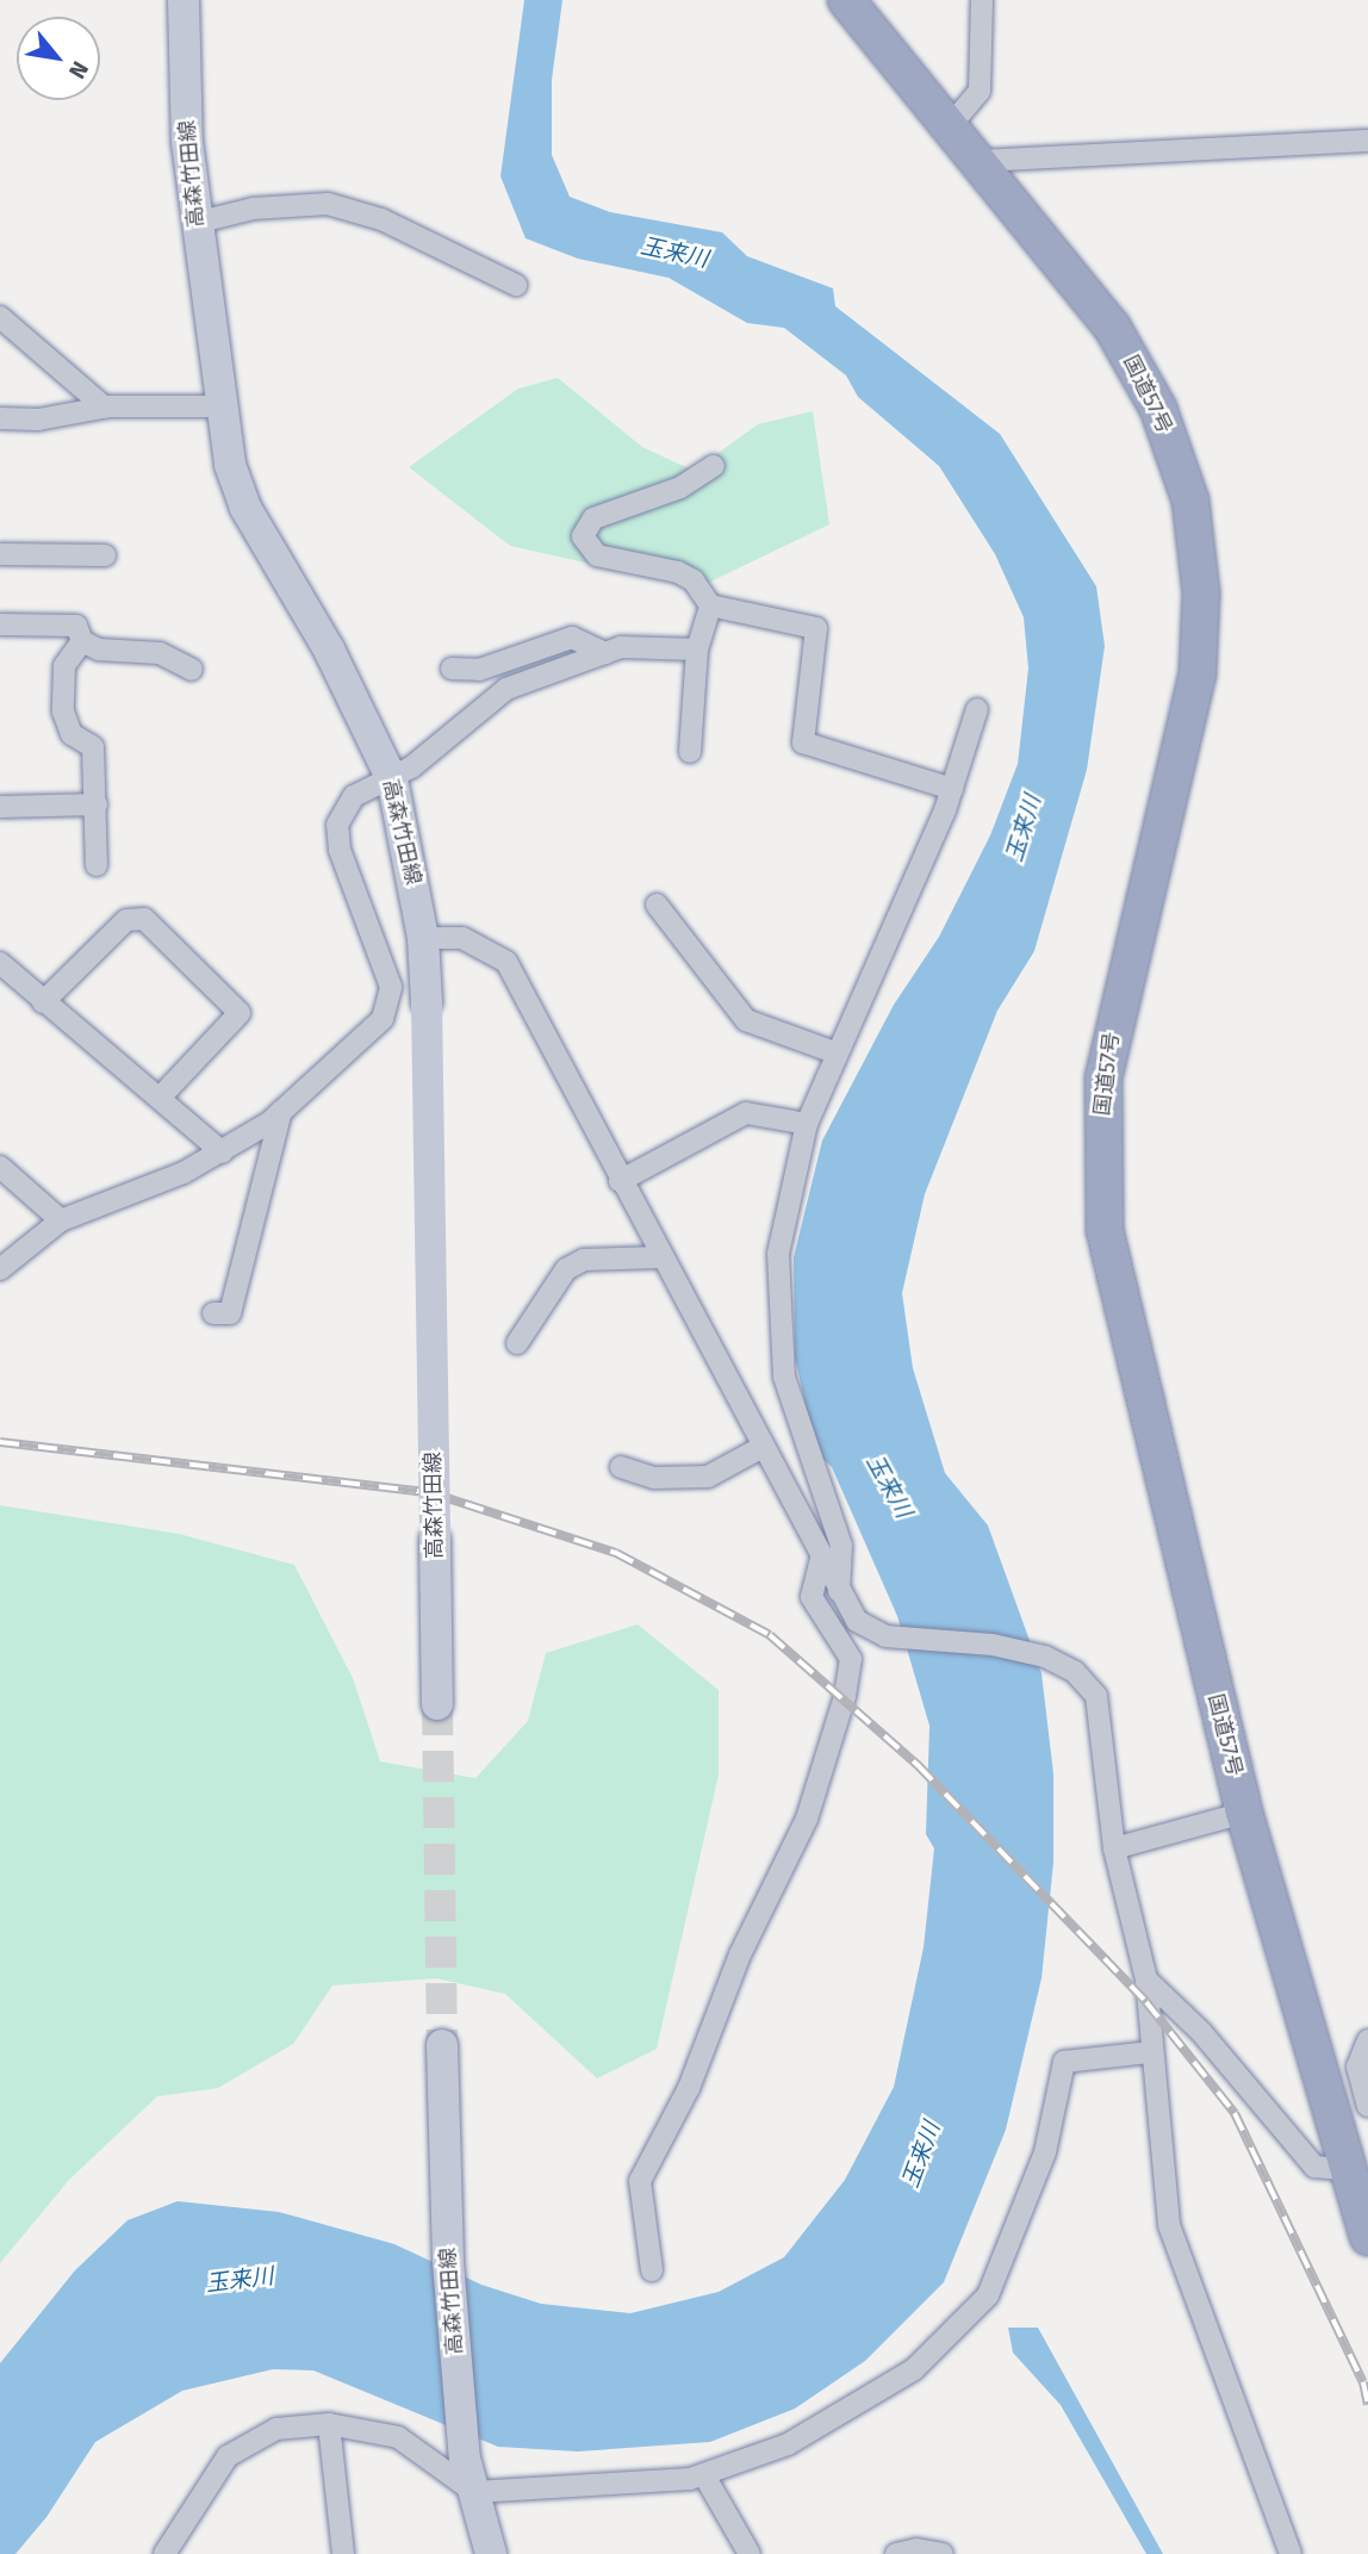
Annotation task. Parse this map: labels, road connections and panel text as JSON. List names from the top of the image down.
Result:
{
  "streets": {
    "highway": ["国道57号"],
    "main road": ["高森竹田線"]
  },
  "water": ["玉来川"],
  "north": "bottom right"
}
